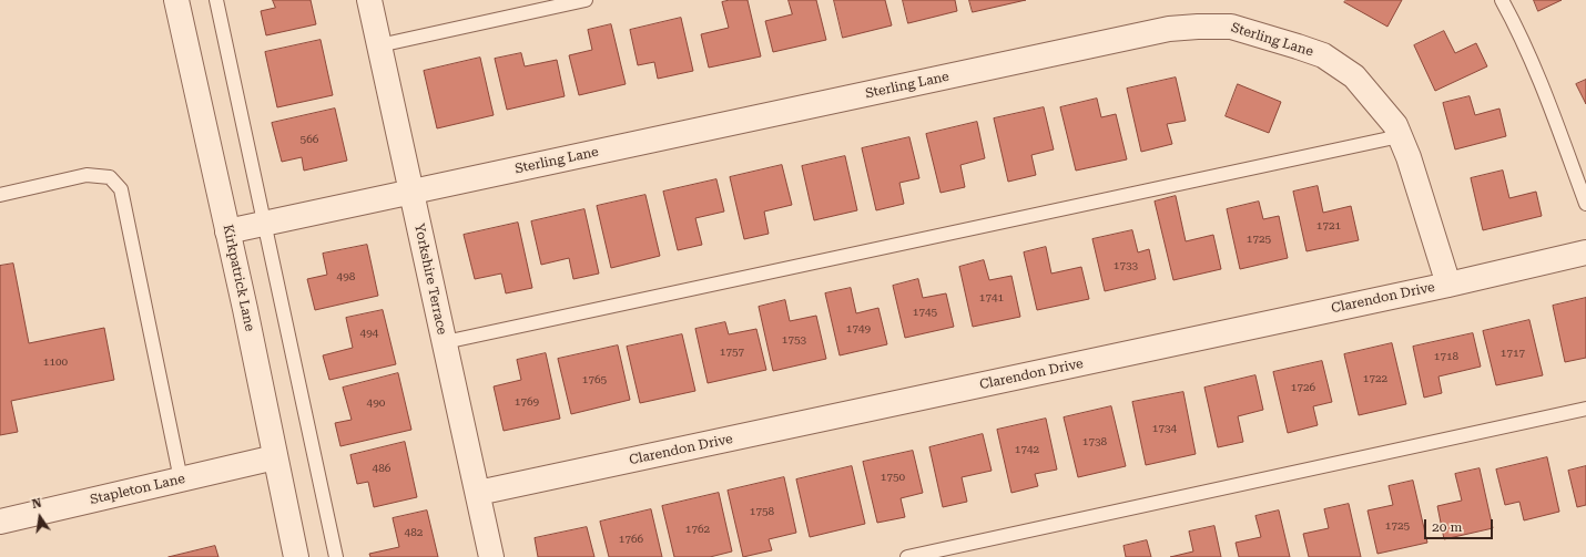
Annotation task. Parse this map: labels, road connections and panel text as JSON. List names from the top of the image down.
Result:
{
  "streets": {
    "street": [
      "Sterling Lane",
      "Kirkpatrick Lane",
      "Yorkshire Terrace",
      "Clarendon Drive",
      "Stapleton Lane"
    ]
  },
  "crossings": [
    ["Sterling Lane", "Kirkpatrick Lane"],
    ["Sterling Lane", "Yorkshire Terrace"],
    ["Sterling Lane", "Clarendon Drive"],
    ["Kirkpatrick Lane", "Stapleton Lane"],
    ["Yorkshire Terrace", "Clarendon Drive"]
  ],
  "house_numbers": [
    "566",
    "1721",
    "1725",
    "1733",
    "498",
    "1741",
    "1745",
    "1749",
    "494",
    "1753",
    "1757",
    "1717",
    "1718",
    "1100",
    "1722",
    "1765",
    "1726",
    "1769",
    "490",
    "1734",
    "1738",
    "1742",
    "486",
    "1750",
    "1758",
    "1725",
    "1762",
    "482",
    "1766"
  ],
  "scale_bar": "20 m",
  "north": "top"
}
